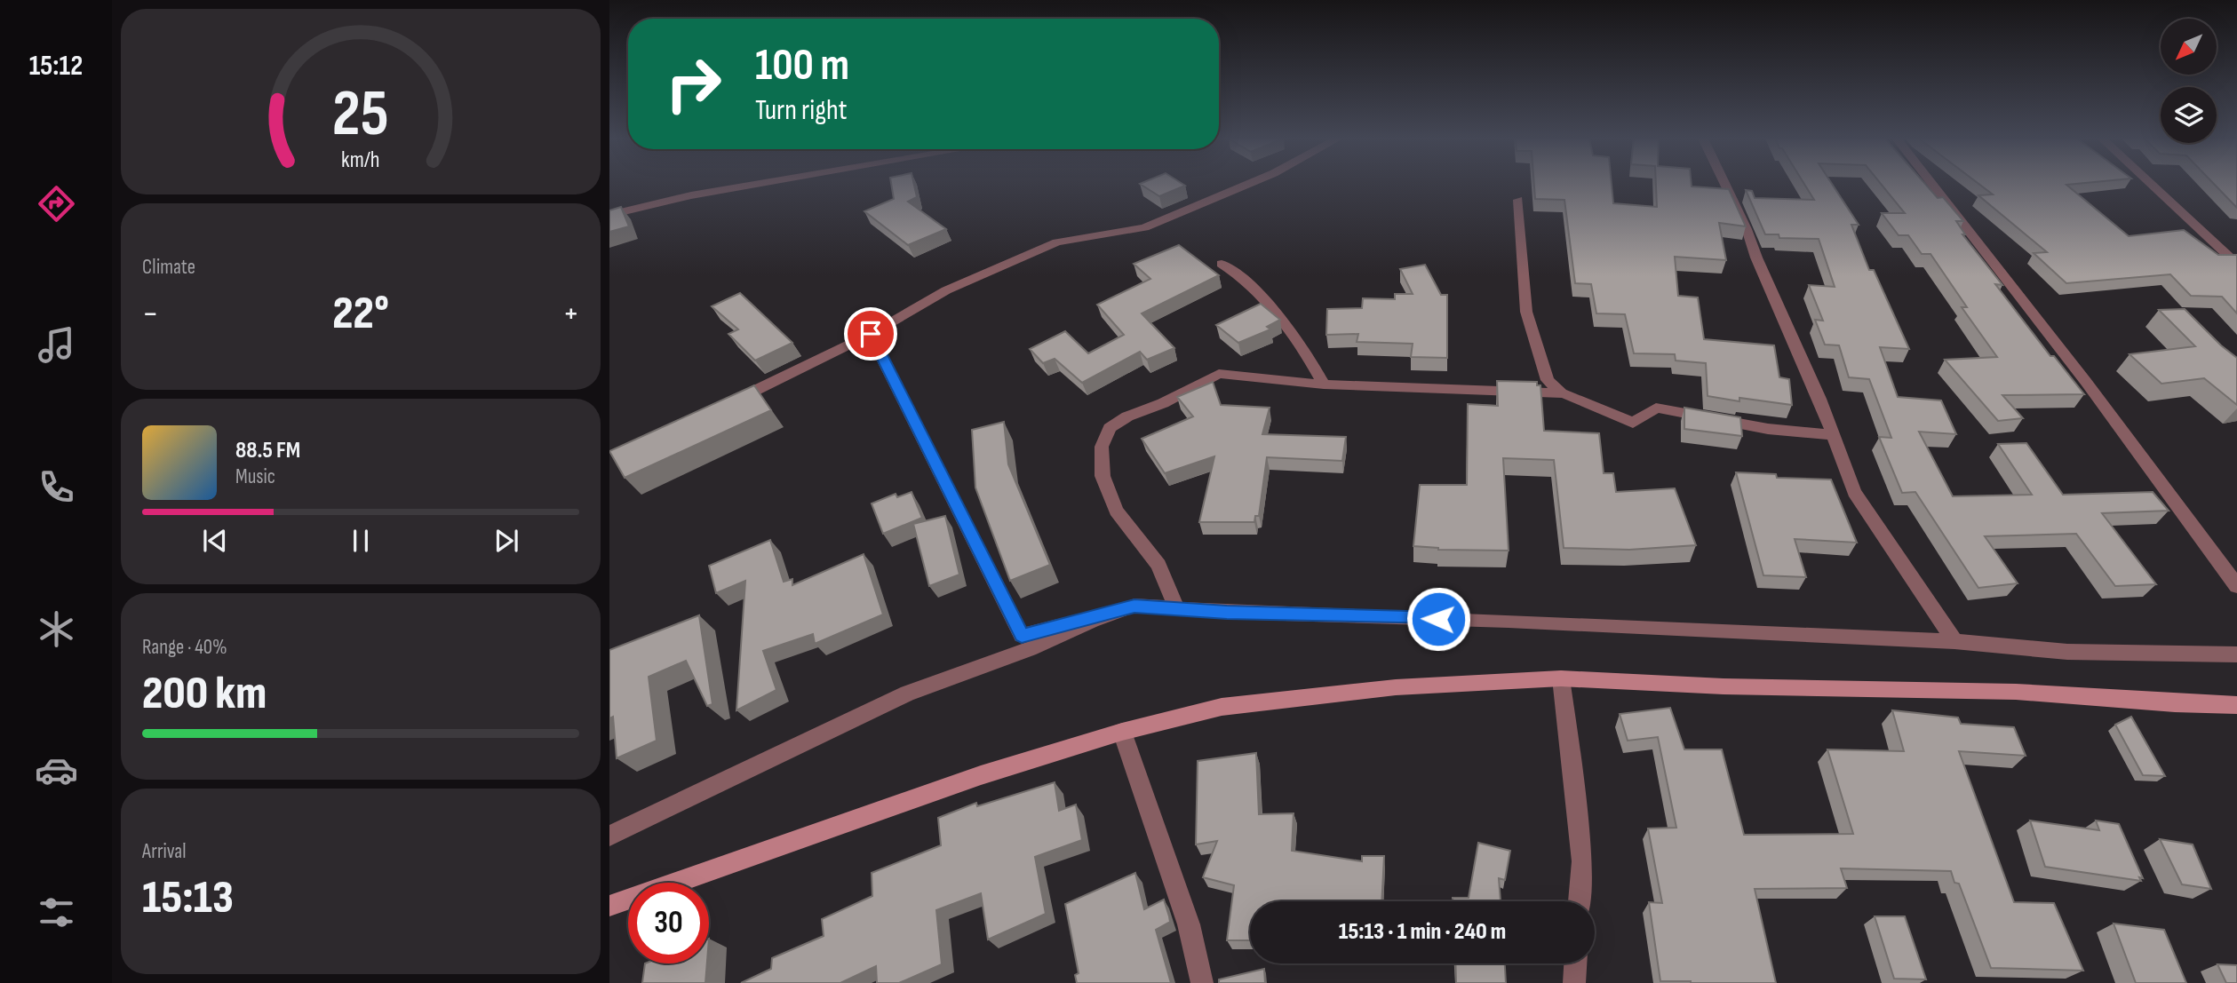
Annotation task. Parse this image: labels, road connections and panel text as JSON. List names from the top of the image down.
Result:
{
  "north": "bottom left",
  "page": {
    "tabs": "15:12",
    "turn": ["100 m", "Turn right"],
    "tile": [
      "Climate",
      ["Range · 40%", "200 km"],
      ["Arrival", "15:13"]
    ],
    "heat": ["−", "22°", "+"],
    "song": ["88.5 FM", "Music"],
    "limit": "30",
    "trip": "15:13 · 1 min · 240 m",
    "gauge": ["25", "km/h"]
  }
}
